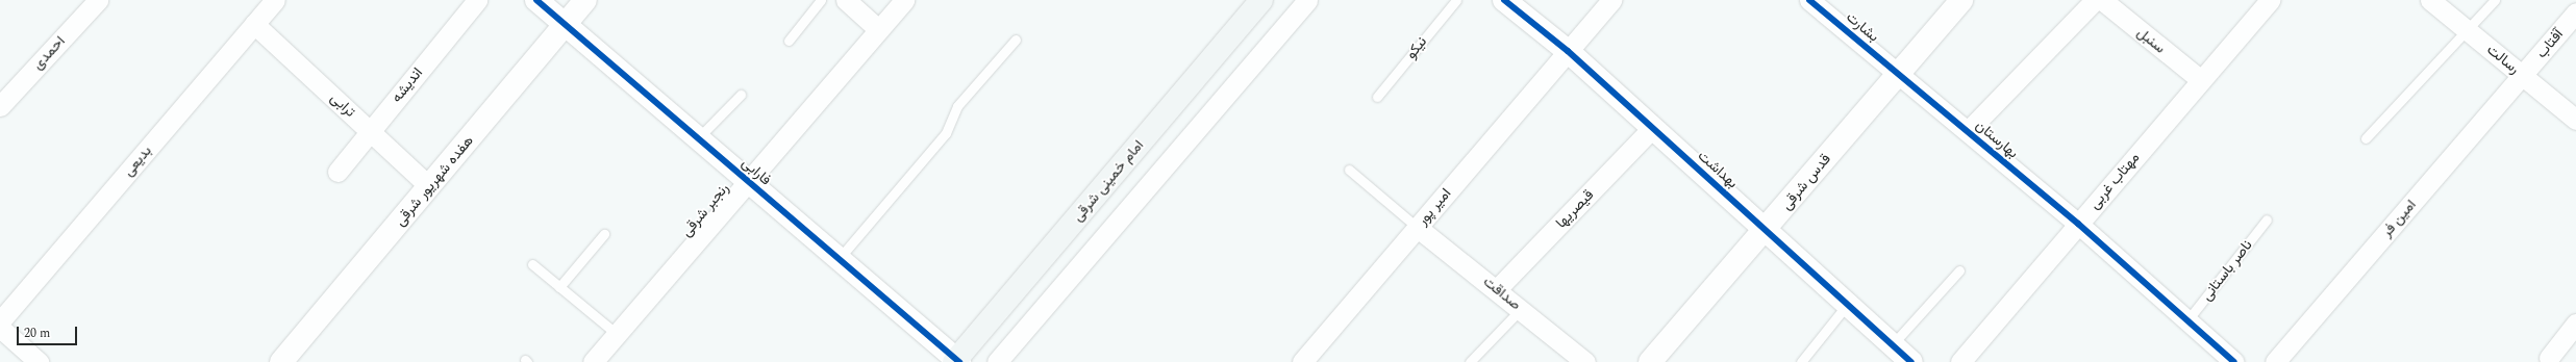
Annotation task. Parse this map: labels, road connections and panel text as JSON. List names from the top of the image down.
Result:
{
  "streets": {
    "main road": ["امام خمینی شرقی"],
    "street": [
      "بشارت",
      "سنبل",
      "آفتاب",
      "احمدی",
      "رسالت",
      "اندیشه",
      "ترابی",
      "بهارستان",
      "بدیعی",
      "بهداشت",
      "فارابی",
      "هفده شهریور شرقی",
      "مهتاب غربی",
      "قدس شرقی",
      "امیر پور",
      "قیصریها",
      "رنجبر شرقی",
      "امین فر",
      "صداقت"
    ],
    "lane": ["نیکو", "ناصر باستانی"]
  },
  "crossings": [
    ["بشارت", "بهارستان"],
    ["بشارت", "قدس شرقی"],
    ["سنبل", "مهتاب غربی"],
    ["آفتاب", "رسالت"],
    ["آفتاب", "امین فر"],
    ["رسالت", "امین فر"],
    ["اندیشه", "ترابی"],
    ["ترابی", "بدیعی"],
    ["ترابی", "هفده شهریور شرقی"],
    ["بهارستان", "مهتاب غربی"],
    ["بهارستان", "قدس شرقی"],
    ["بهارستان", "ناصر باستانی"],
    ["بهداشت", "قدس شرقی"],
    ["بهداشت", "امیر پور"],
    ["بهداشت", "قیصریها"],
    ["فارابی", "هفده شهریور شرقی"],
    ["فارابی", "امام خمینی شرقی"],
    ["فارابی", "رنجبر شرقی"],
    ["امیر پور", "صداقت"],
    ["قیصریها", "صداقت"]
  ],
  "scale_bar": "20 m"
}
